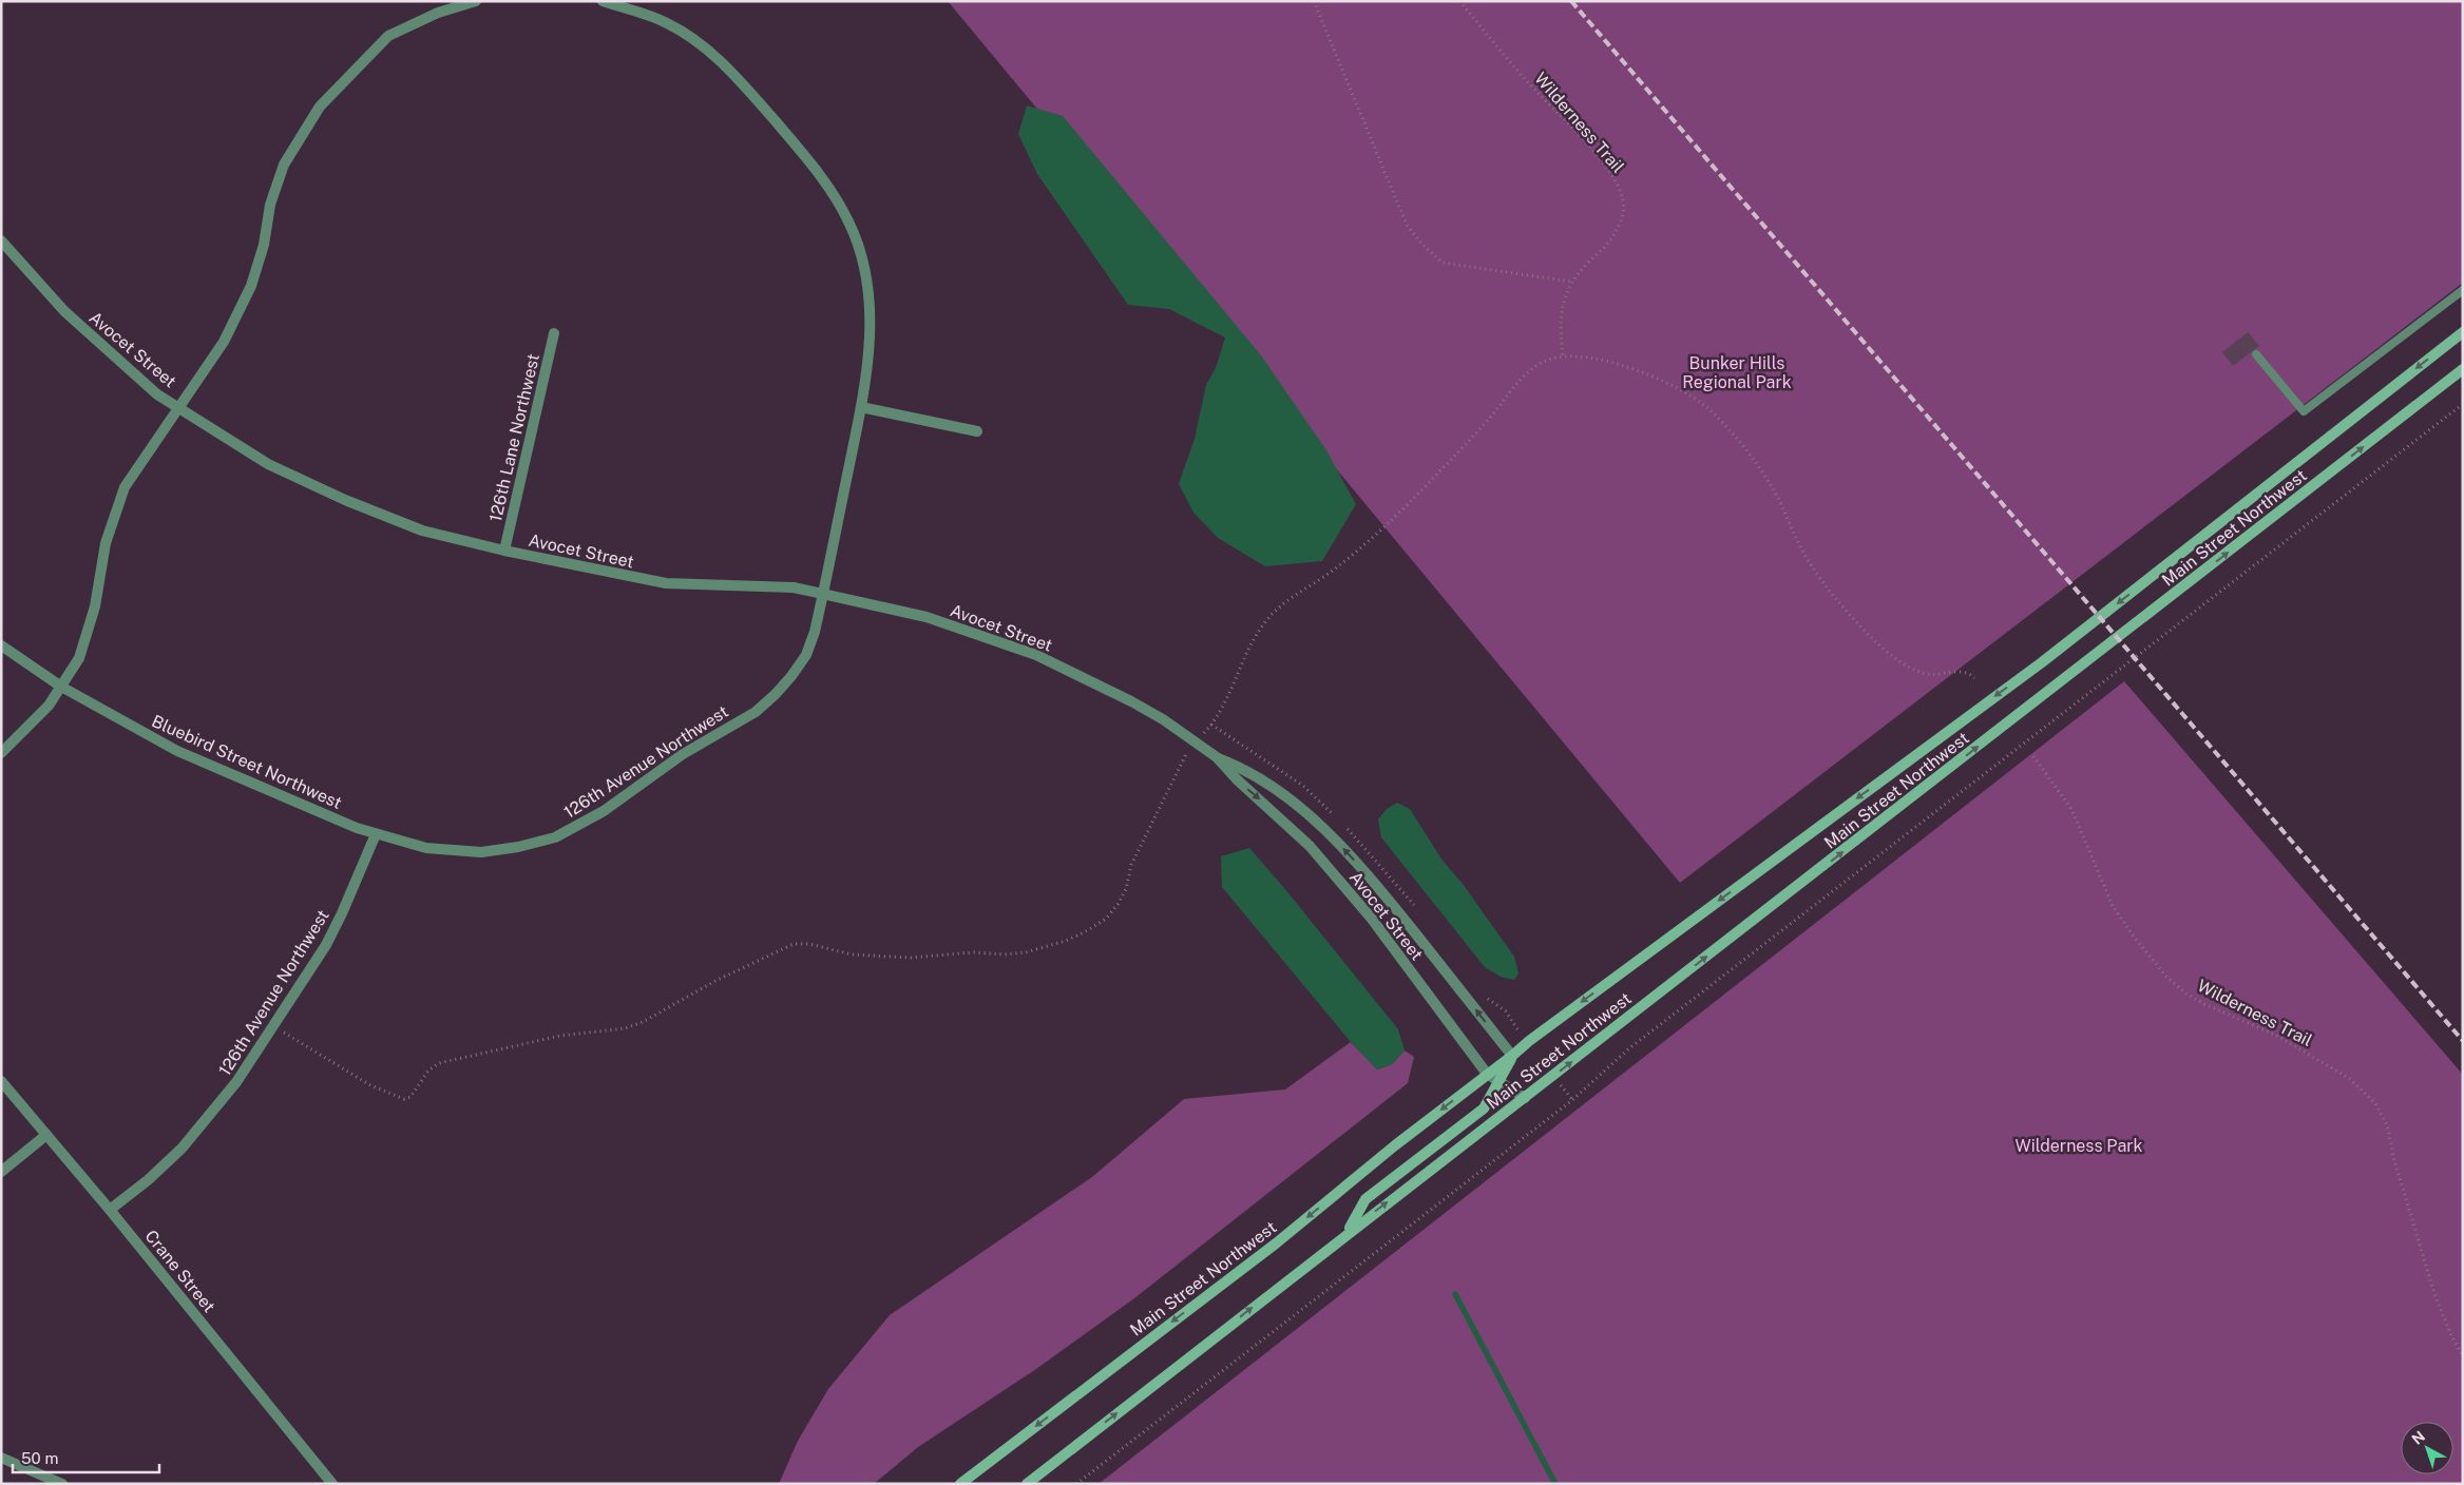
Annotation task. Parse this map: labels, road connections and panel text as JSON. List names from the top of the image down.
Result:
{
  "streets": {
    "main road": ["Main Street Northwest"],
    "street": [
      "Avocet Street",
      "126th Lane Northwest",
      "Bluebird Street Northwest",
      "126th Avenue Northwest",
      "Crane Street"
    ],
    "path": ["Wilderness Trail"]
  },
  "crossings": [
    ["Avocet Street", "126th Lane Northwest"],
    ["Avocet Street", "Main Street Northwest"],
    ["Avocet Street", "126th Avenue Northwest"],
    ["Bluebird Street Northwest", "126th Avenue Northwest"],
    ["126th Avenue Northwest", "Crane Street"]
  ],
  "parks": ["Bunker Hills Regional Park", "Wilderness Park"],
  "scale_bar": "50 m",
  "north": "top left"
}
